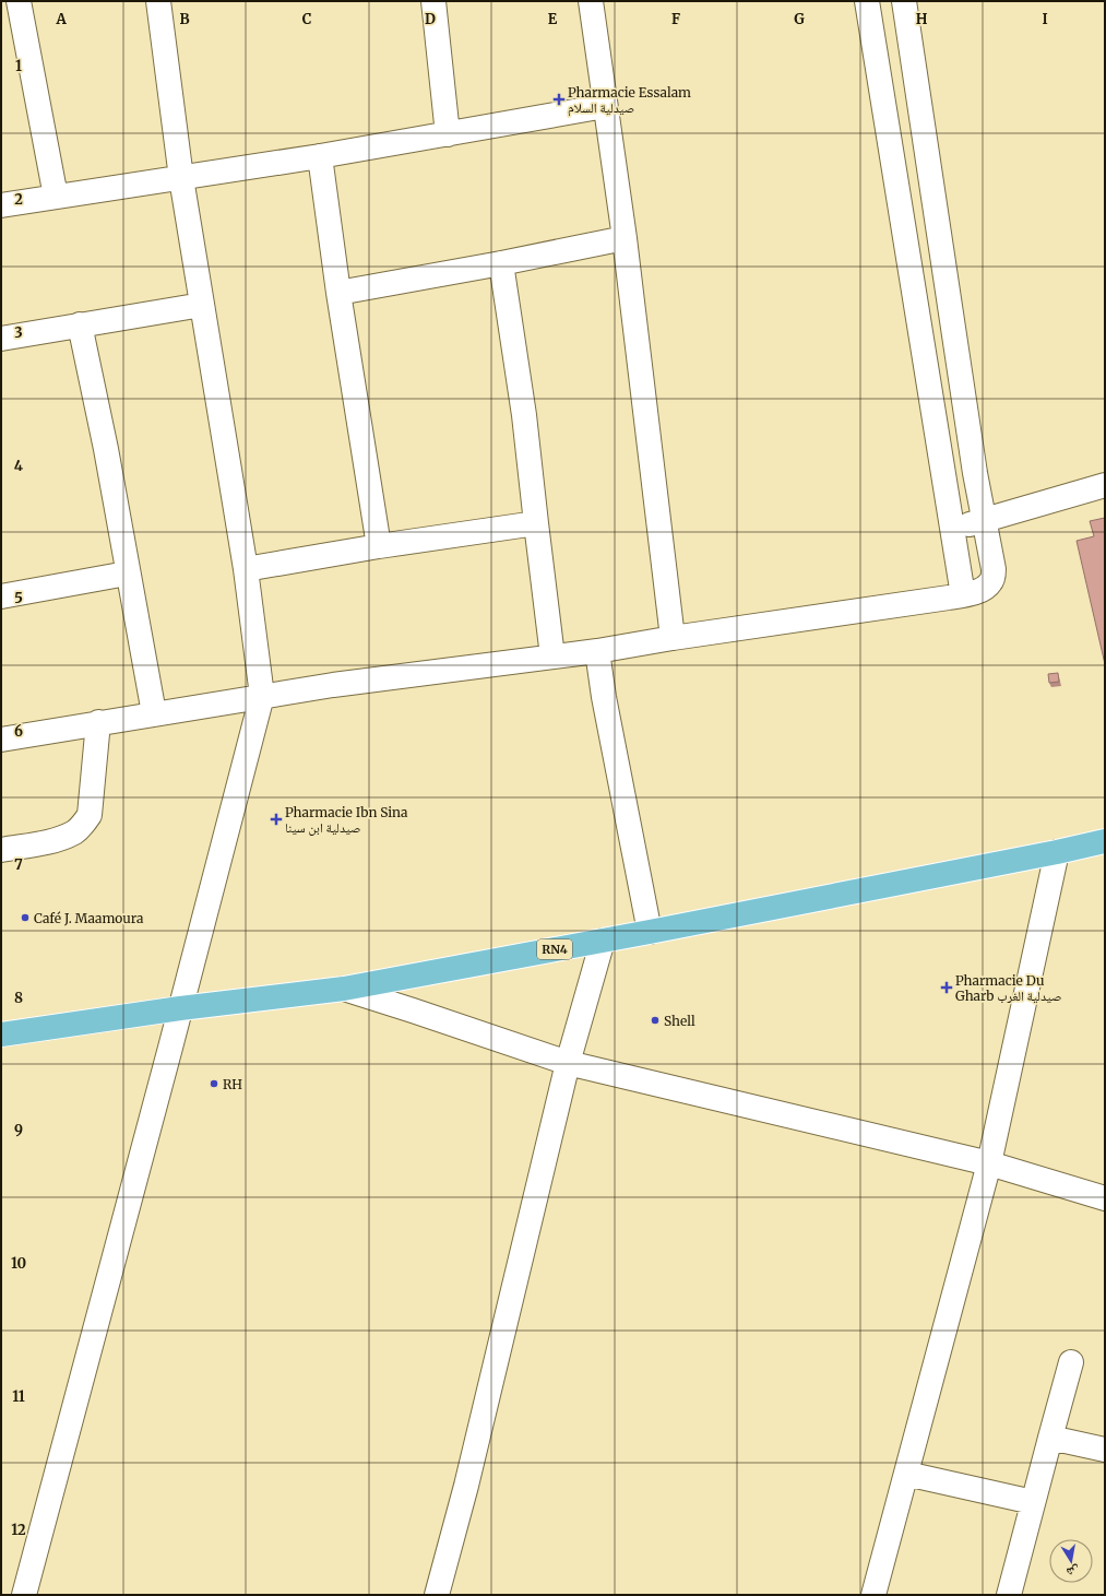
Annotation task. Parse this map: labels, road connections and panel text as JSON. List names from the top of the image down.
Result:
{
  "streets": {
    "main road": ["RN4"]
  },
  "places": {
    "health": ["Pharmacie Essalam صيدلية السلام", "Pharmacie Ibn Sina صيدلية ابن سينا", "Pharmacie Du Gharb صيدلية الغرب"],
    "other": ["Café J. Maamoura", "Shell", "RH"]
  },
  "north": "bottom",
  "grid": {
    "columns": [
      "A",
      "B",
      "C",
      "D",
      "E",
      "F",
      "G",
      "H",
      "I"
    ],
    "rows": [
      "1",
      "2",
      "3",
      "4",
      "5",
      "6",
      "7",
      "8",
      "9",
      "10",
      "11",
      "12"
    ]
  }
}
